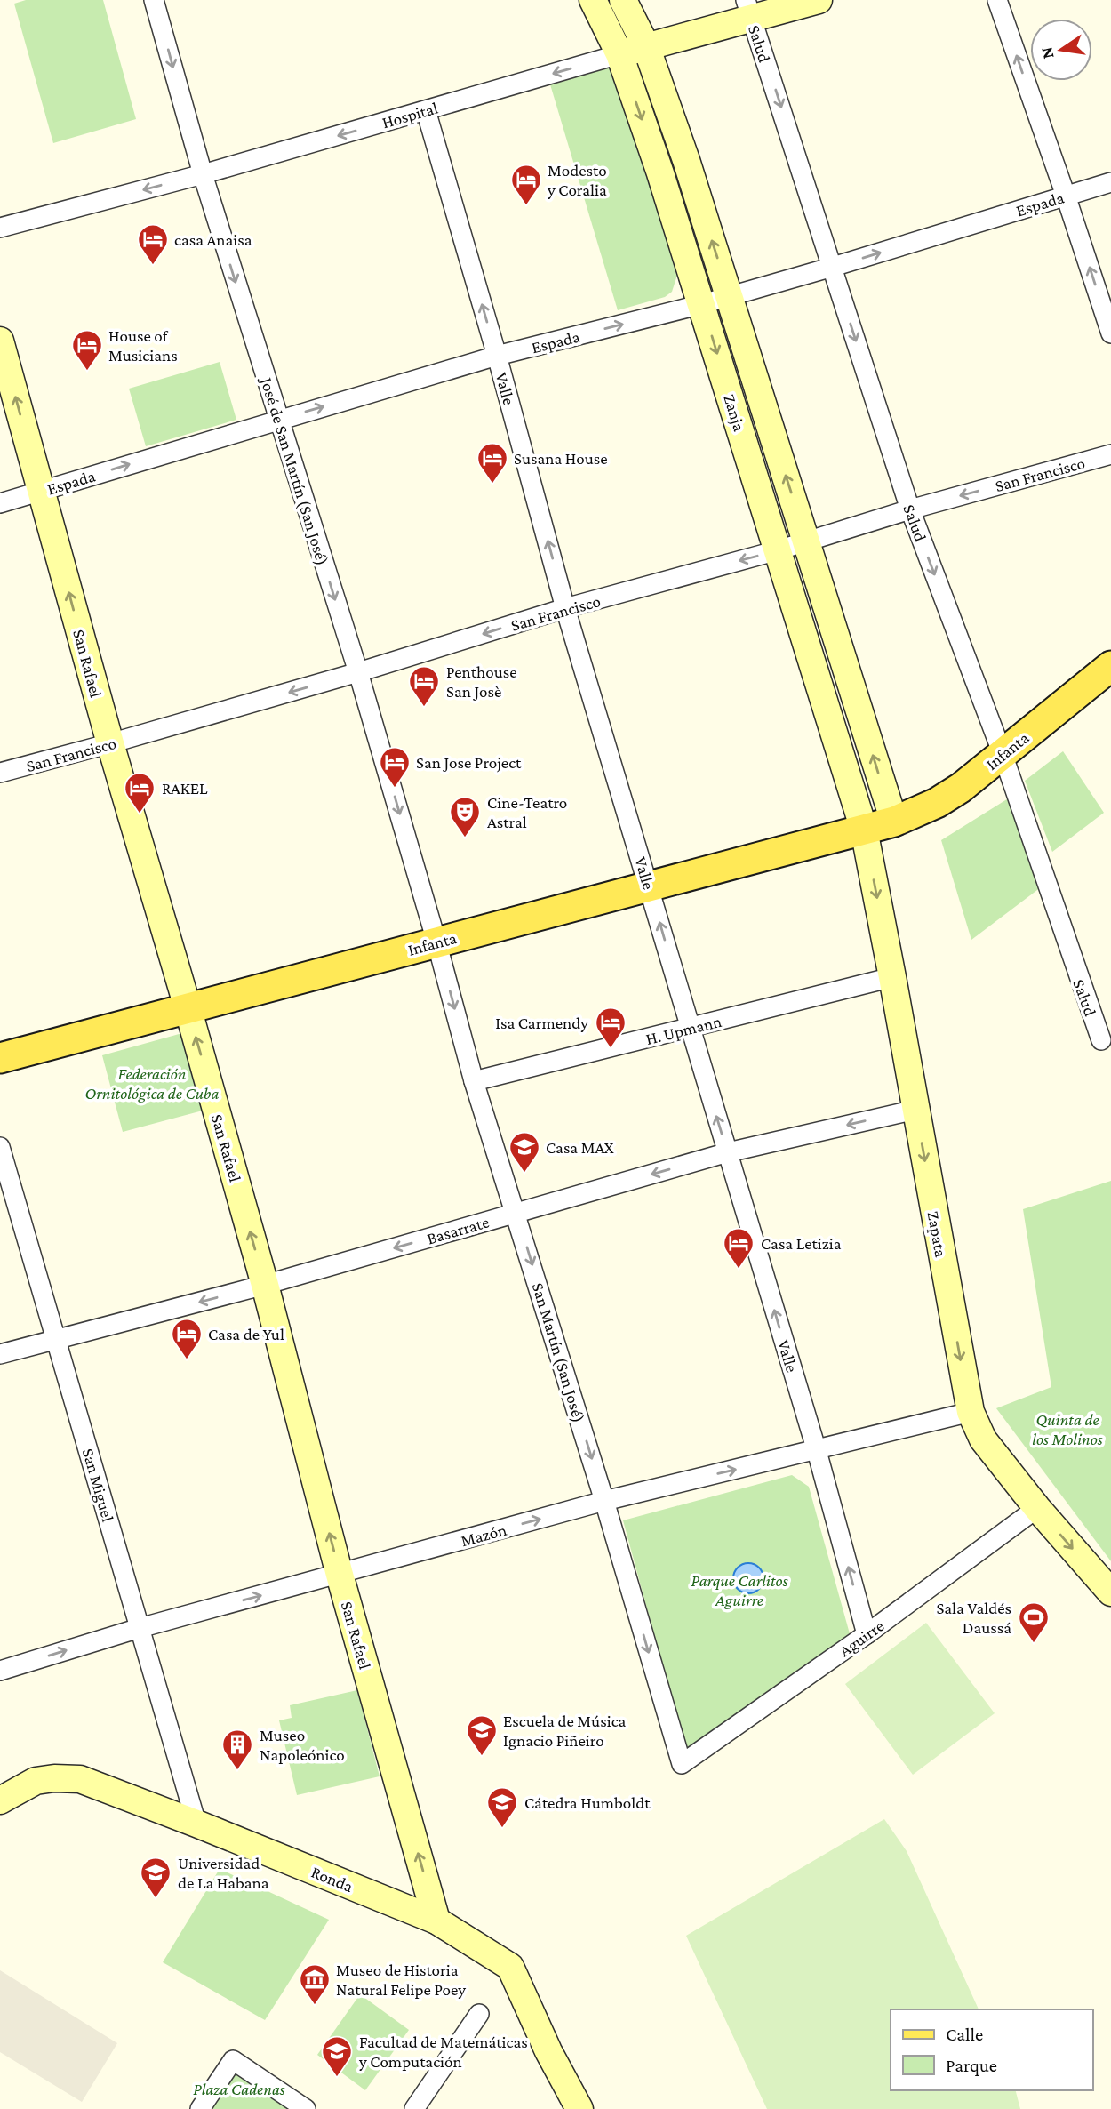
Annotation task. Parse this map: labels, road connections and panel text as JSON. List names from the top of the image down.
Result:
{
  "streets": {
    "main road": [
      "Hospital",
      "Zanja",
      "San Rafael",
      "Infanta",
      "Zapata",
      "Ronda"
    ],
    "street": [
      "Salud",
      "Espada",
      "Valle",
      "José de San Martín (San José)",
      "San Francisco",
      "H. Upmann",
      "Basarrate",
      "San Martín (San José)",
      "San Miguel",
      "Mazón",
      "Aguirre"
    ]
  },
  "crossings": [
    ["Salud", "Hospital"],
    ["Salud", "Espada"],
    ["Salud", "San Francisco"],
    ["Salud", "Infanta"],
    ["Hospital", "Valle"],
    ["Hospital", "Zanja"],
    ["Hospital", "José de San Martín (San José)"],
    ["Espada", "Valle"],
    ["Espada", "Zanja"],
    ["Espada", "José de San Martín (San José)"],
    ["Espada", "San Rafael"],
    ["Valle", "San Francisco"],
    ["Valle", "Infanta"],
    ["Valle", "H. Upmann"],
    ["Valle", "Basarrate"],
    ["Valle", "Mazón"],
    ["Valle", "Aguirre"],
    ["Zanja", "San Francisco"],
    ["Zanja", "Infanta"],
    ["Zanja", "Zapata"],
    ["José de San Martín (San José)", "San Francisco"],
    ["José de San Martín (San José)", "Infanta"],
    ["José de San Martín (San José)", "San Martín (San José)"],
    ["San Francisco", "San Rafael"],
    ["San Rafael", "Infanta"],
    ["San Rafael", "Basarrate"],
    ["San Rafael", "Mazón"],
    ["San Rafael", "Ronda"],
    ["Infanta", "Zapata"],
    ["Infanta", "San Martín (San José)"],
    ["H. Upmann", "Zapata"],
    ["H. Upmann", "San Martín (San José)"],
    ["Basarrate", "Zapata"],
    ["Basarrate", "San Martín (San José)"],
    ["Basarrate", "San Miguel"],
    ["Zapata", "Mazón"],
    ["Zapata", "Aguirre"],
    ["San Martín (San José)", "Mazón"],
    ["San Martín (San José)", "Aguirre"],
    ["San Miguel", "Mazón"],
    ["San Miguel", "Ronda"]
  ],
  "one_way": [
    "Salud",
    "Hospital",
    "Espada",
    "Valle",
    "José de San Martín (San José)",
    "San Francisco",
    "San Rafael",
    "Basarrate",
    "Zapata",
    "San Martín (San José)",
    "Mazón"
  ],
  "parks": [
    "Federación Ornitológica de Cuba",
    "Quinta de los Molinos",
    "Parque Carlitos Aguirre",
    "Plaza Cadenas"
  ],
  "places": {
    "hotel": [
      "Modesto y Coralia",
      "casa Anaisa",
      "House of Musicians",
      "Susana House",
      "Penthouse San Josè",
      "San Jose Project",
      "RAKEL",
      "Isa Carmendy",
      "Casa Letizia",
      "Casa de Yul"
    ],
    "theatre": ["Cine-Teatro Astral"],
    "school or university": [
      "Casa MAX",
      "Escuela de Música Ignacio Piñeiro",
      "Cátedra Humboldt",
      "Universidad de La Habana",
      "Facultad de Matemáticas y Computación"
    ],
    "sports": ["Sala Valdés Daussá"],
    "building": ["Museo Napoleónico"],
    "museum": ["Museo de Historia Natural Felipe Poey"]
  },
  "legend": ["Calle", "Parque"],
  "north": "left"
}
